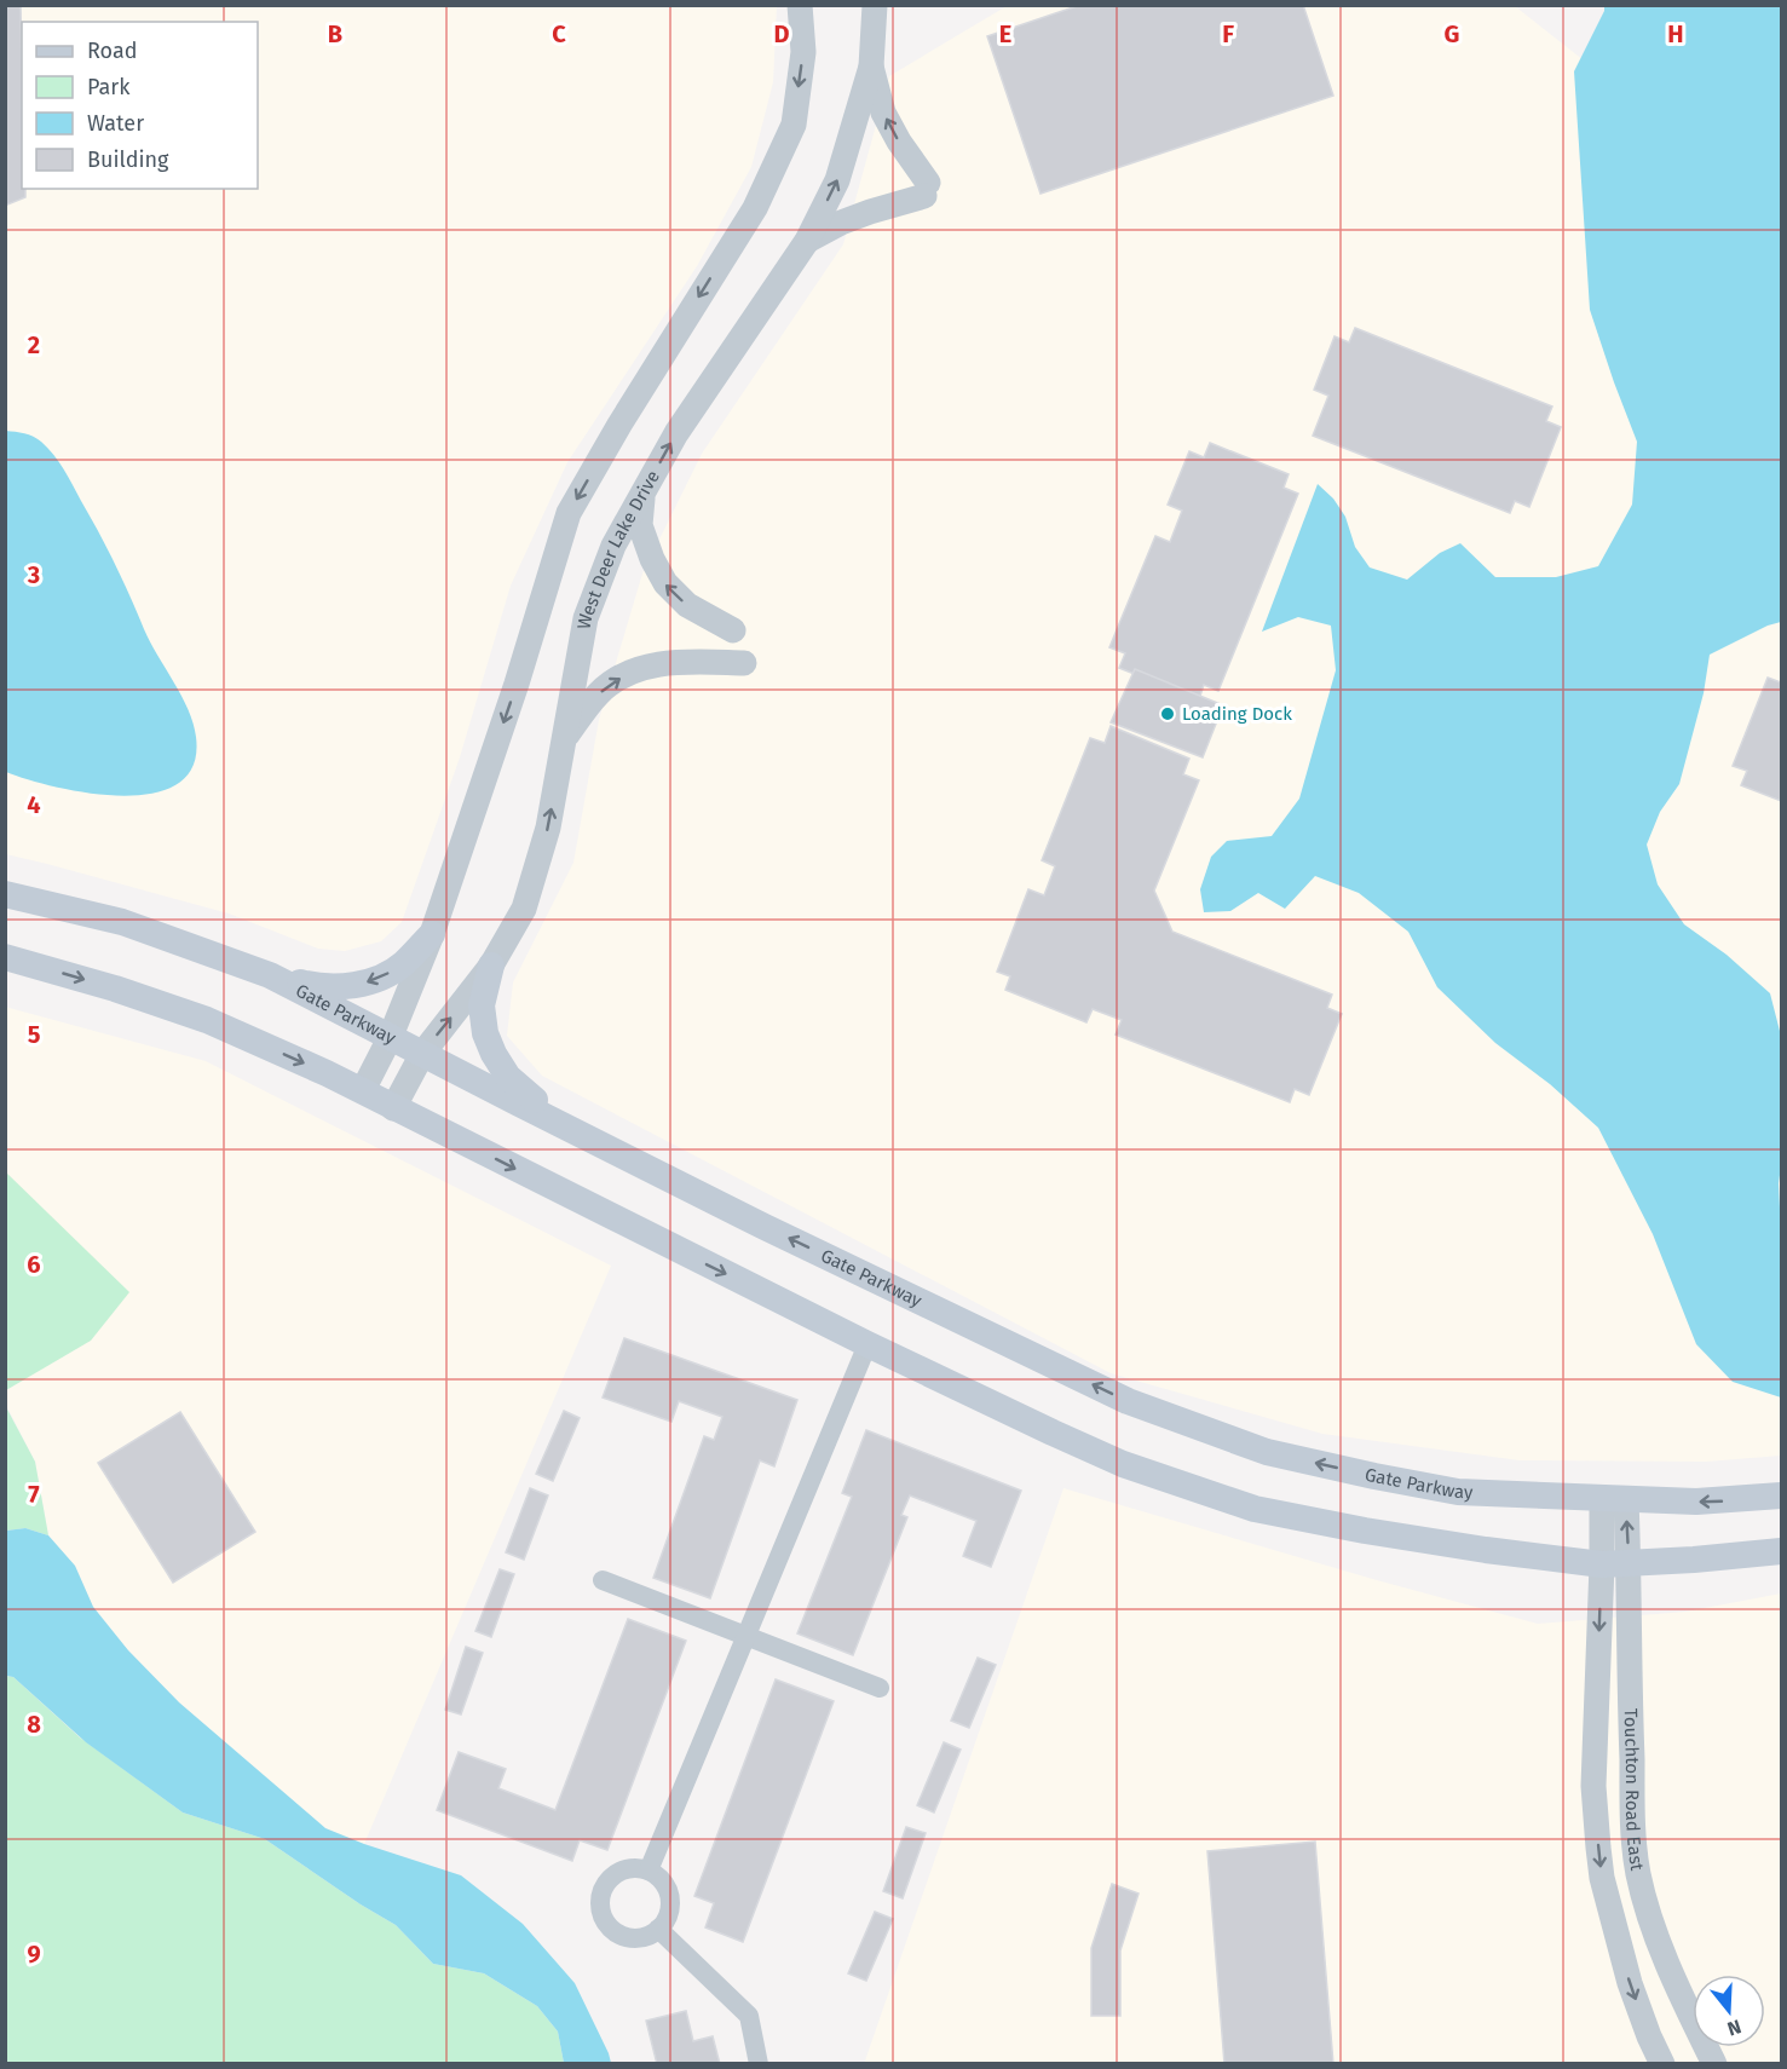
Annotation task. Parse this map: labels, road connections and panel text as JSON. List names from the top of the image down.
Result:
{
  "streets": {
    "main road": ["Gate Parkway"],
    "street": ["West Deer Lake Drive", "Touchton Road East"]
  },
  "crossings": [
    ["West Deer Lake Drive", "Gate Parkway"],
    ["Gate Parkway", "Touchton Road East"]
  ],
  "places": ["Loading Dock"],
  "legend": [
    "Road",
    "Park",
    "Water",
    "Building"
  ],
  "north": "bottom",
  "grid": {
    "columns": [
      "B",
      "C",
      "D",
      "E",
      "F",
      "G",
      "H"
    ],
    "rows": [
      "2",
      "3",
      "4",
      "5",
      "6",
      "7",
      "8",
      "9"
    ]
  }
}
